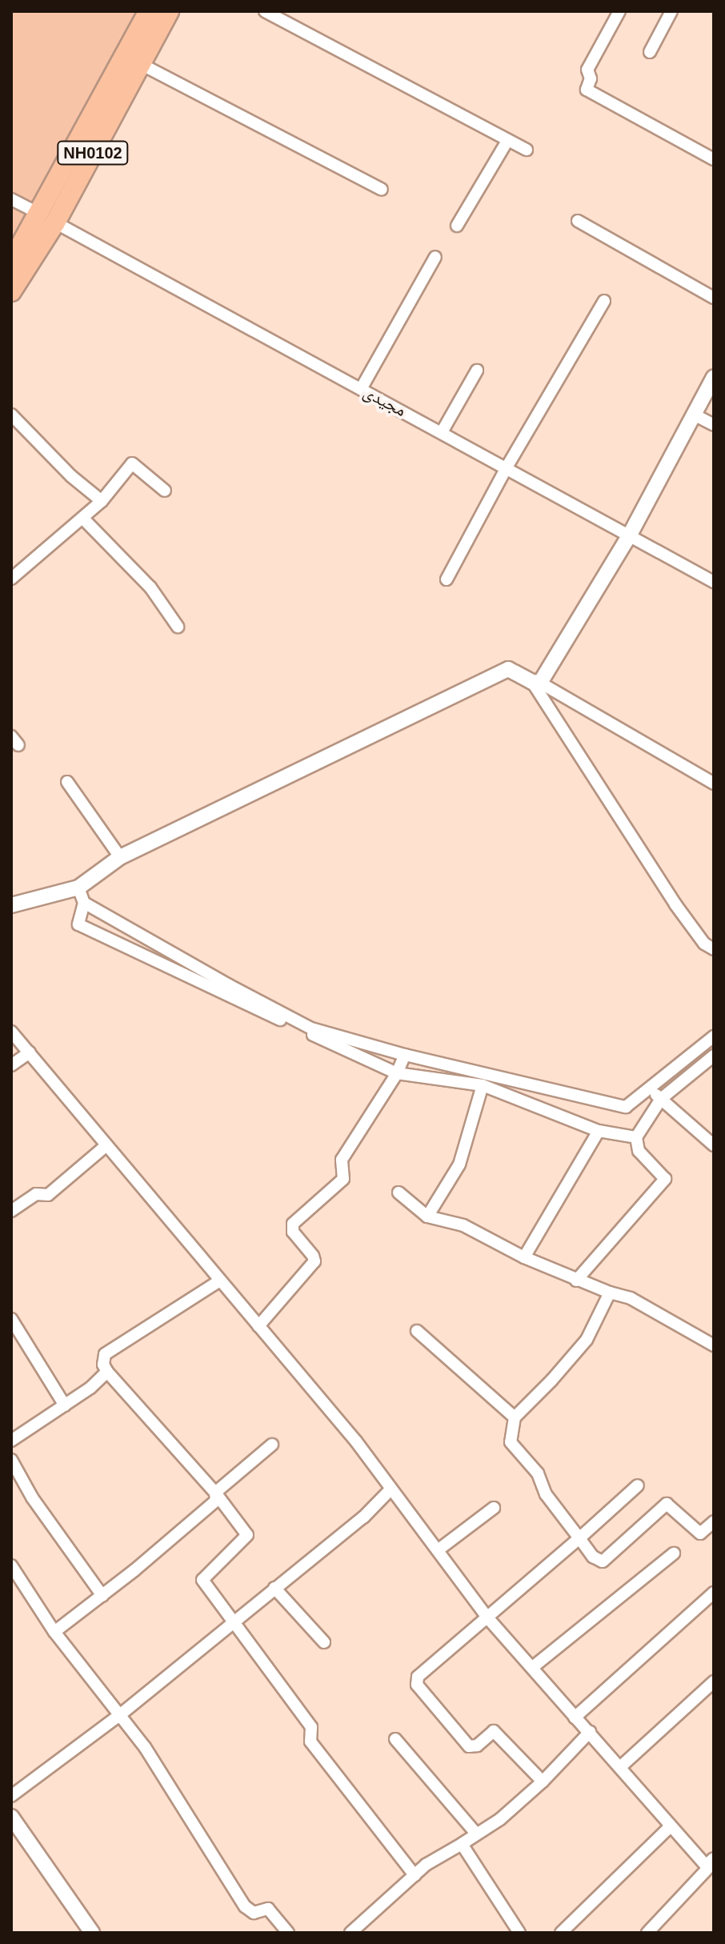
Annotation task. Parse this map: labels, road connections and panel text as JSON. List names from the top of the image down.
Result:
{
  "streets": {
    "highway": ["NH0102"],
    "street": ["مجیدی"]
  },
  "crossings": [
    ["NH0102", "مجیدی"]
  ]
}
